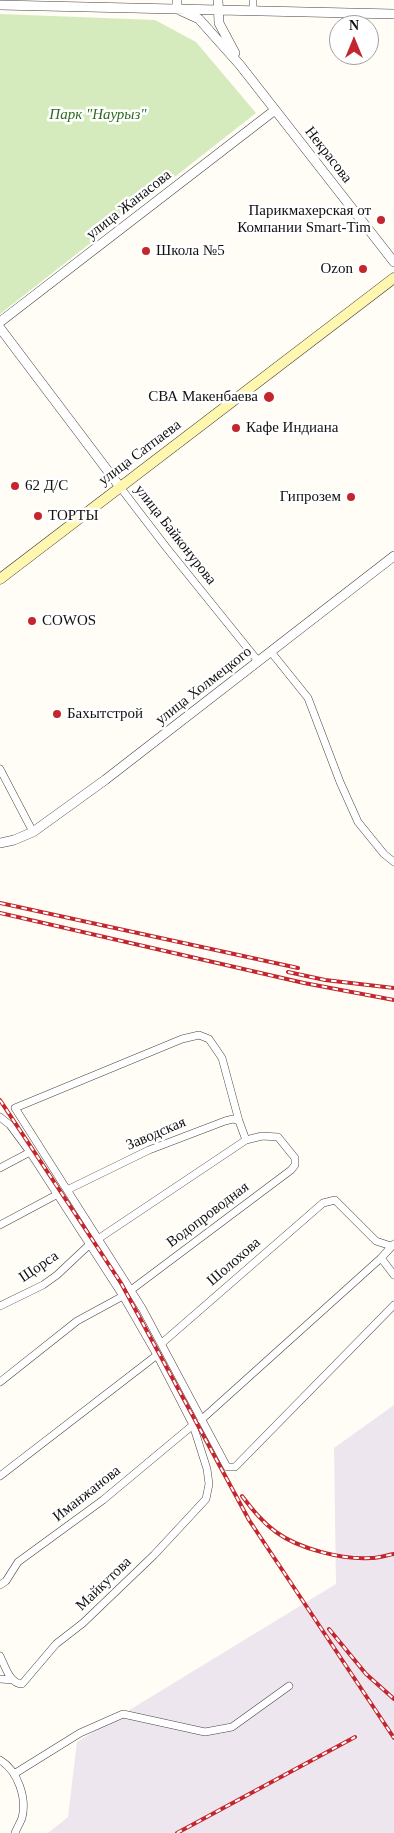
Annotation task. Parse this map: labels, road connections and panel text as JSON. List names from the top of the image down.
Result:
{
  "streets": {
    "main road": ["улица Сатпаева"],
    "street": [
      "Некрасова",
      "улица Жанасова",
      "улица Байконурова",
      "улица Холмецкого",
      "Заводская",
      "Водопроводная",
      "Шолохова",
      "Щорса",
      "Иманжанова",
      "Майкутова"
    ]
  },
  "crossings": [
    ["Некрасова", "улица Жанасова"],
    ["улица Сатпаева", "улица Байконурова"],
    ["улица Байконурова", "улица Холмецкого"],
    ["Иманжанова", "Майкутова"]
  ],
  "parks": ["Парк \"Наурыз\""],
  "places": [
    "Парикмахерская от Компании Smart-Tim",
    "Школа №5",
    "Ozon",
    "СВА Макенбаева",
    "Кафе Индиана",
    "62 Д/С",
    "Гипрозем",
    "ТОРТЫ",
    "COWOS",
    "Бахытстрой"
  ],
  "north": "top"
}
